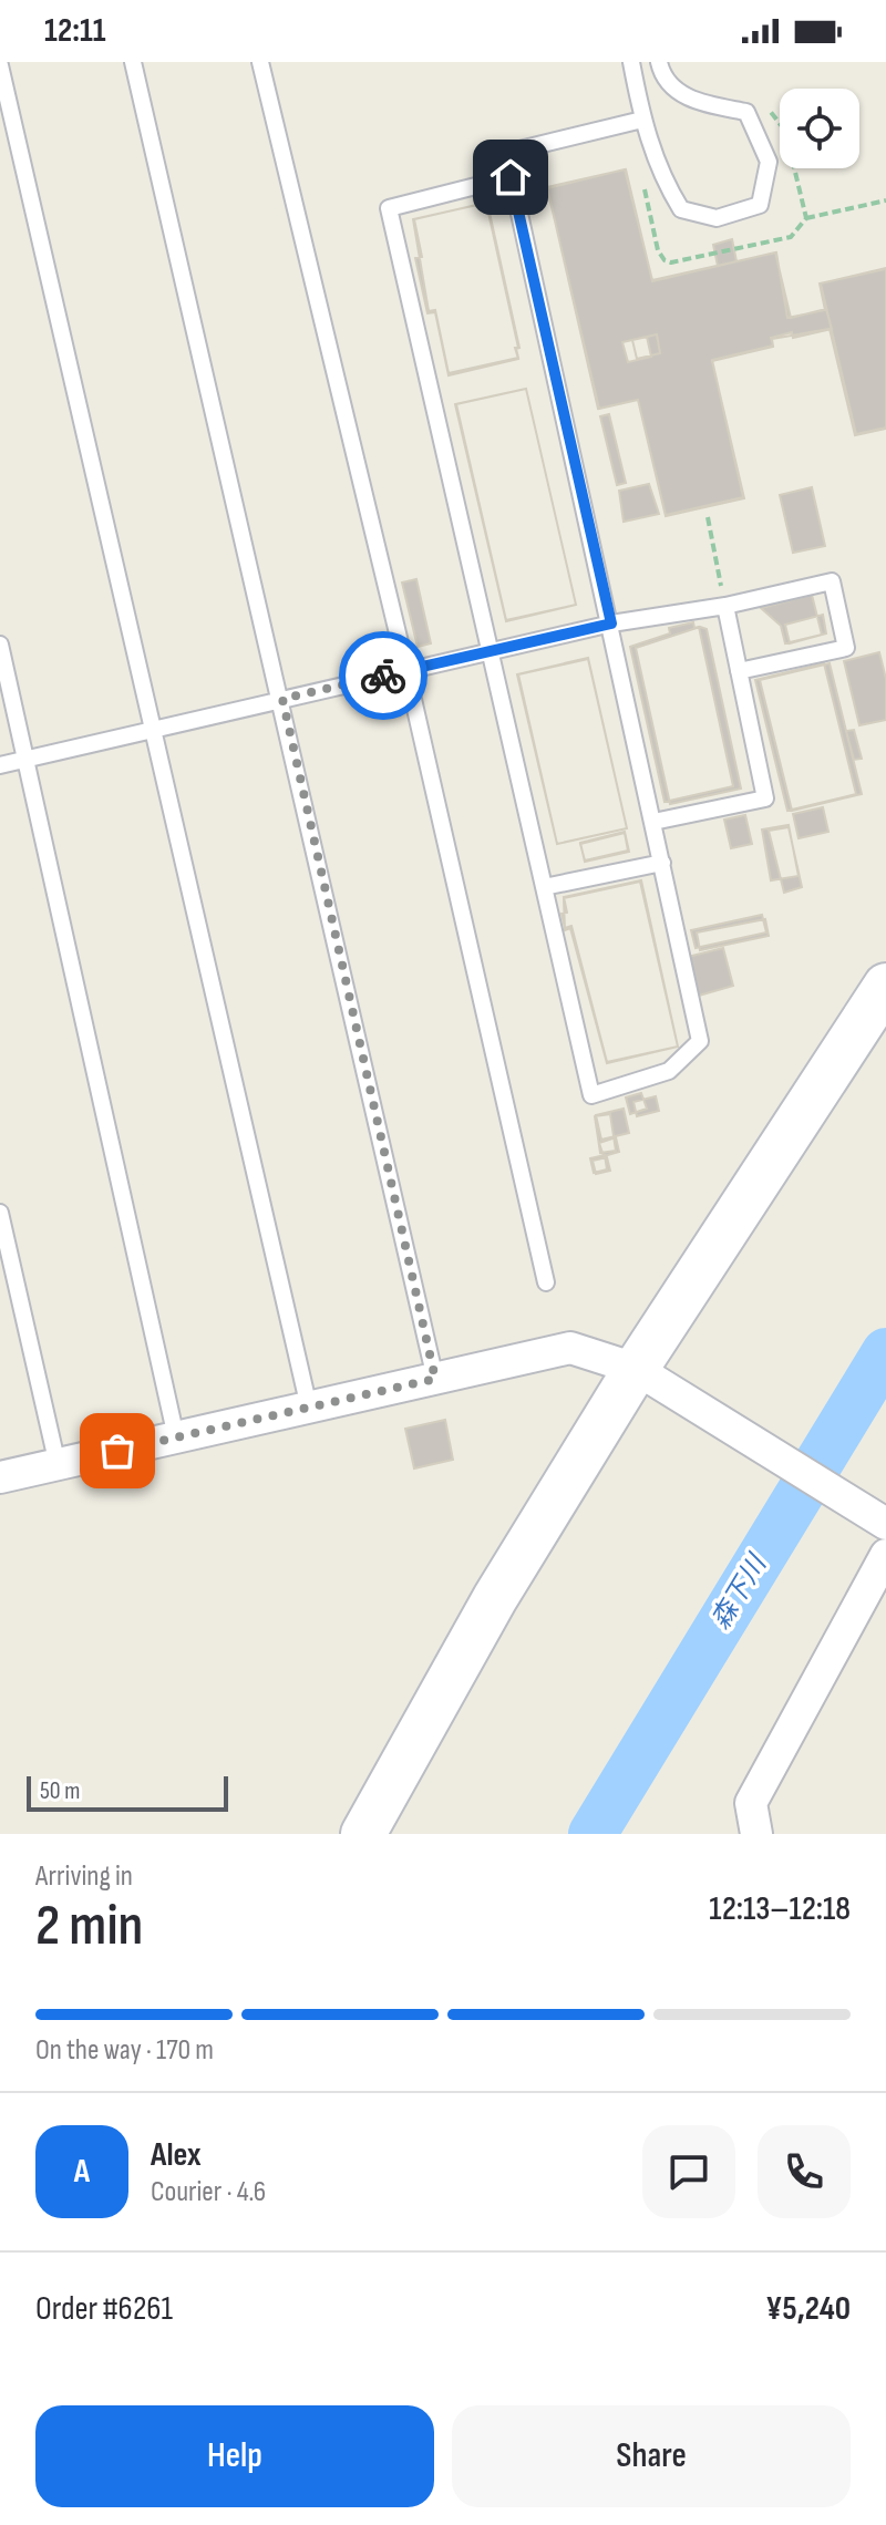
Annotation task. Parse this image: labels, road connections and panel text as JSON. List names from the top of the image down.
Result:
{
  "water": ["森下川"],
  "scale_bar": "50 m",
  "page": {
    "status": "12:11",
    "scale": "50 m",
    "heading": ["2 min", "Arriving in", "12:13–12:18"],
    "panel": [
      "Alex",
      "Courier · 4.6",
      "Order #6261",
      "¥5,240"
    ],
    "bar": "On the way · 170 m",
    "round": "A",
    "buttons": ["Help", "Share"]
  }
}
